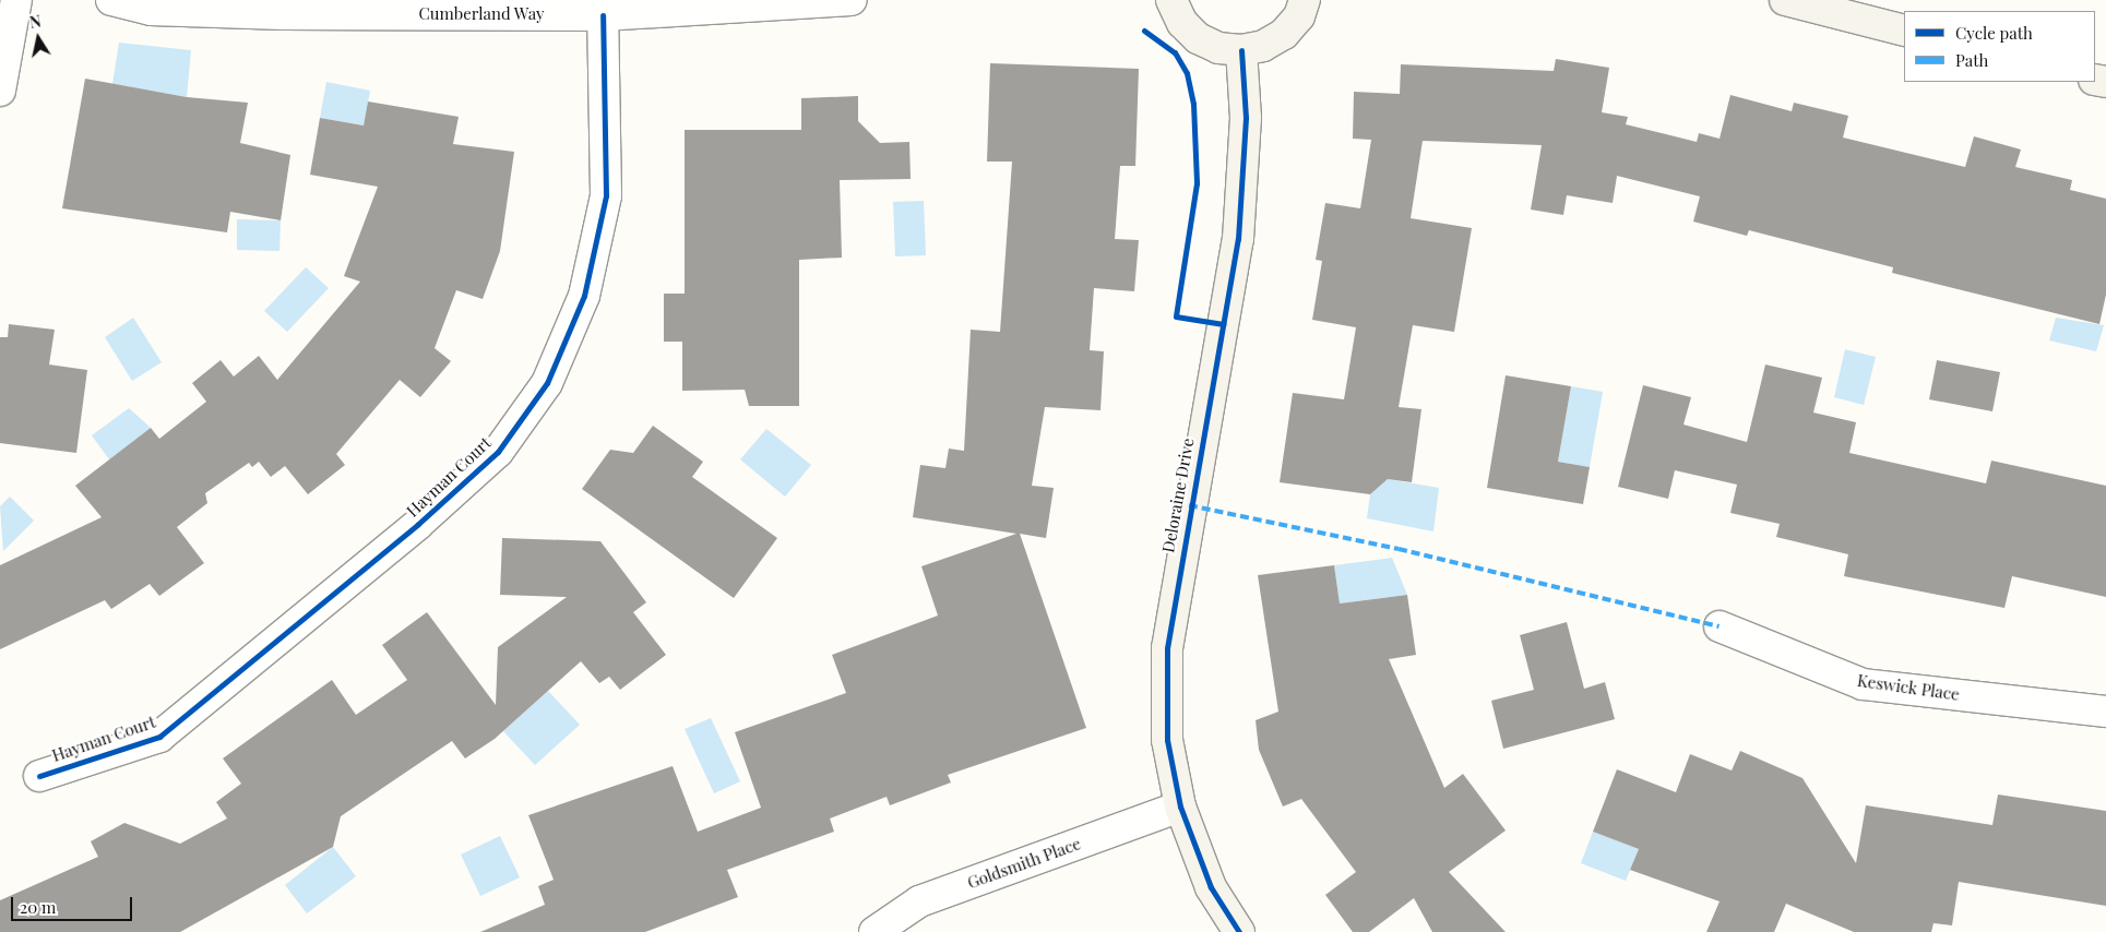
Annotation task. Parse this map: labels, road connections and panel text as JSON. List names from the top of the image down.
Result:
{
  "streets": {
    "street": [
      "Cumberland Way",
      "Hayman Court",
      "Deloraine Drive",
      "Keswick Place",
      "Goldsmith Place"
    ]
  },
  "crossings": [
    ["Cumberland Way", "Hayman Court"],
    ["Deloraine Drive", "Goldsmith Place"]
  ],
  "legend": ["Cycle path", "Path"],
  "scale_bar": "20 m",
  "north": "top"
}
